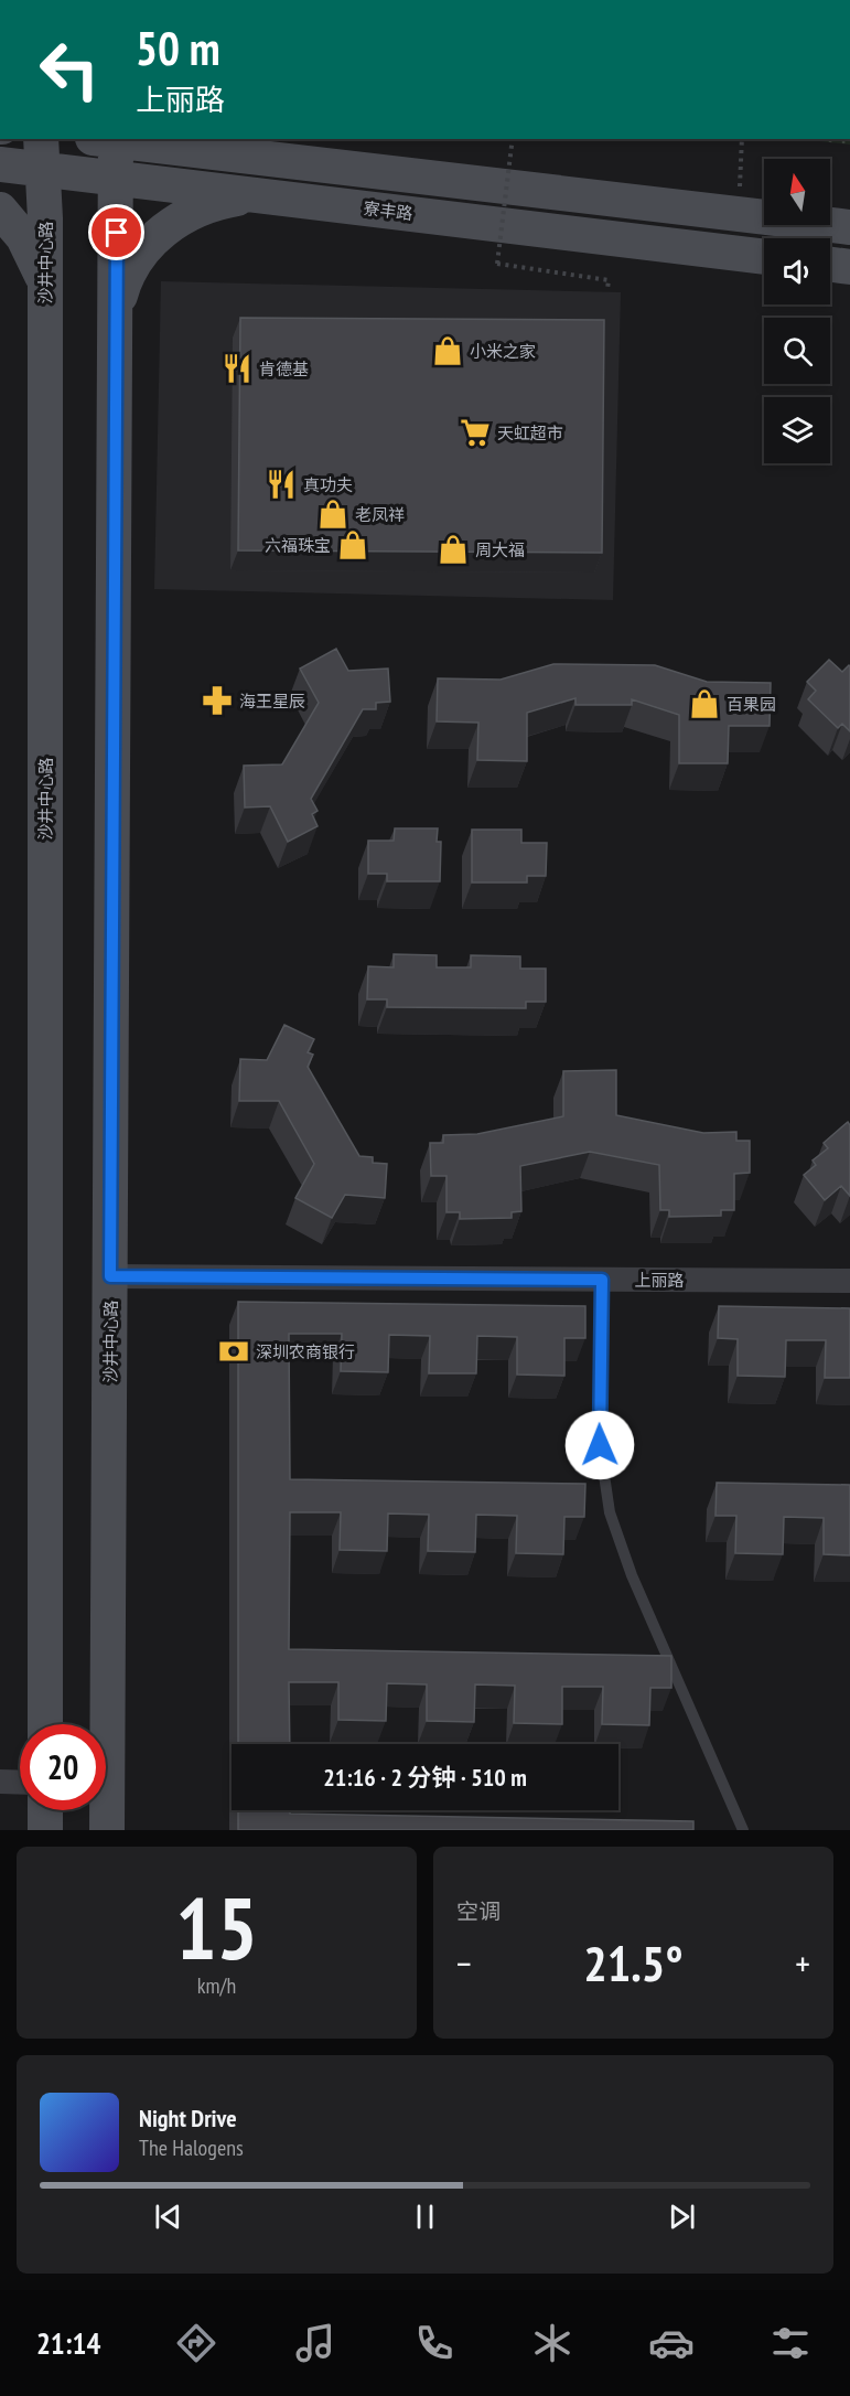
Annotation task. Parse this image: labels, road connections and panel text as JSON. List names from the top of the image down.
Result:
{
  "streets": {
    "street": ["寮丰路", "沙井中心路", "上丽路"]
  },
  "crossings": [
    ["寮丰路", "沙井中心路"],
    ["沙井中心路", "上丽路"]
  ],
  "places": {
    "shop": [
      "小米之家",
      "老凤祥",
      "六福珠宝",
      "周大福",
      "百果园"
    ],
    "restaurant": ["肯德基", "真功夫"],
    "supermarket": ["天虹超市"],
    "pharmacy": ["海王星辰"],
    "bank": ["深圳农商银行"]
  },
  "north": "top",
  "page": {
    "turn": ["50 m", "上丽路"],
    "limit": "20",
    "trip": "21:16 · 2 分钟 · 510 m",
    "tile": [
      ["15", "km/h"],
      "空调"
    ],
    "heat": ["−", "21.5°", "+"],
    "song": ["Night Drive", "The Halogens"],
    "tabs": "21:14"
  }
}
